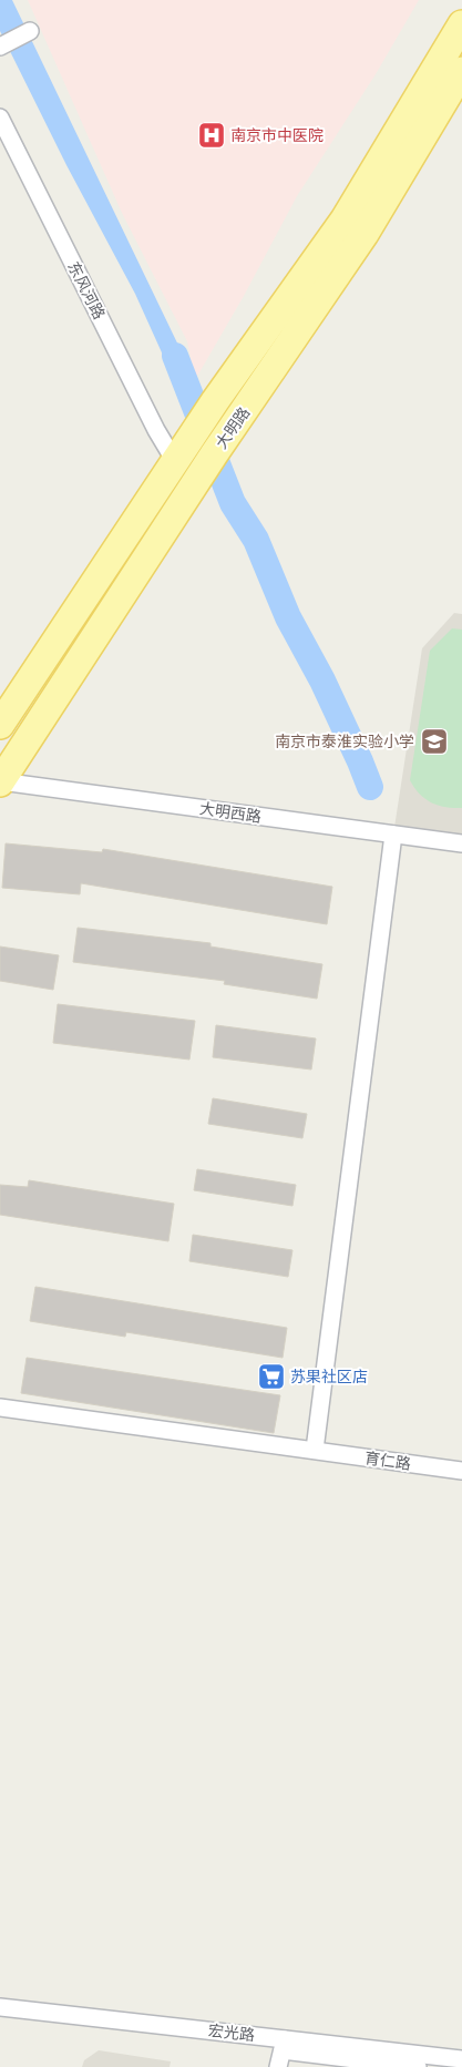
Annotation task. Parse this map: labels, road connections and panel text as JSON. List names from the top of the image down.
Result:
{
  "streets": {
    "main road": ["大明路"],
    "street": [
      "东风河路",
      "大明西路",
      "育仁路",
      "宏光路"
    ]
  },
  "crossings": [
    ["东风河路", "大明路"],
    ["大明路", "大明西路"]
  ],
  "places": {
    "hospital": ["南京市中医院"],
    "school or university": ["南京市泰淮实验小学"],
    "supermarket": ["苏果社区店"]
  }
}
